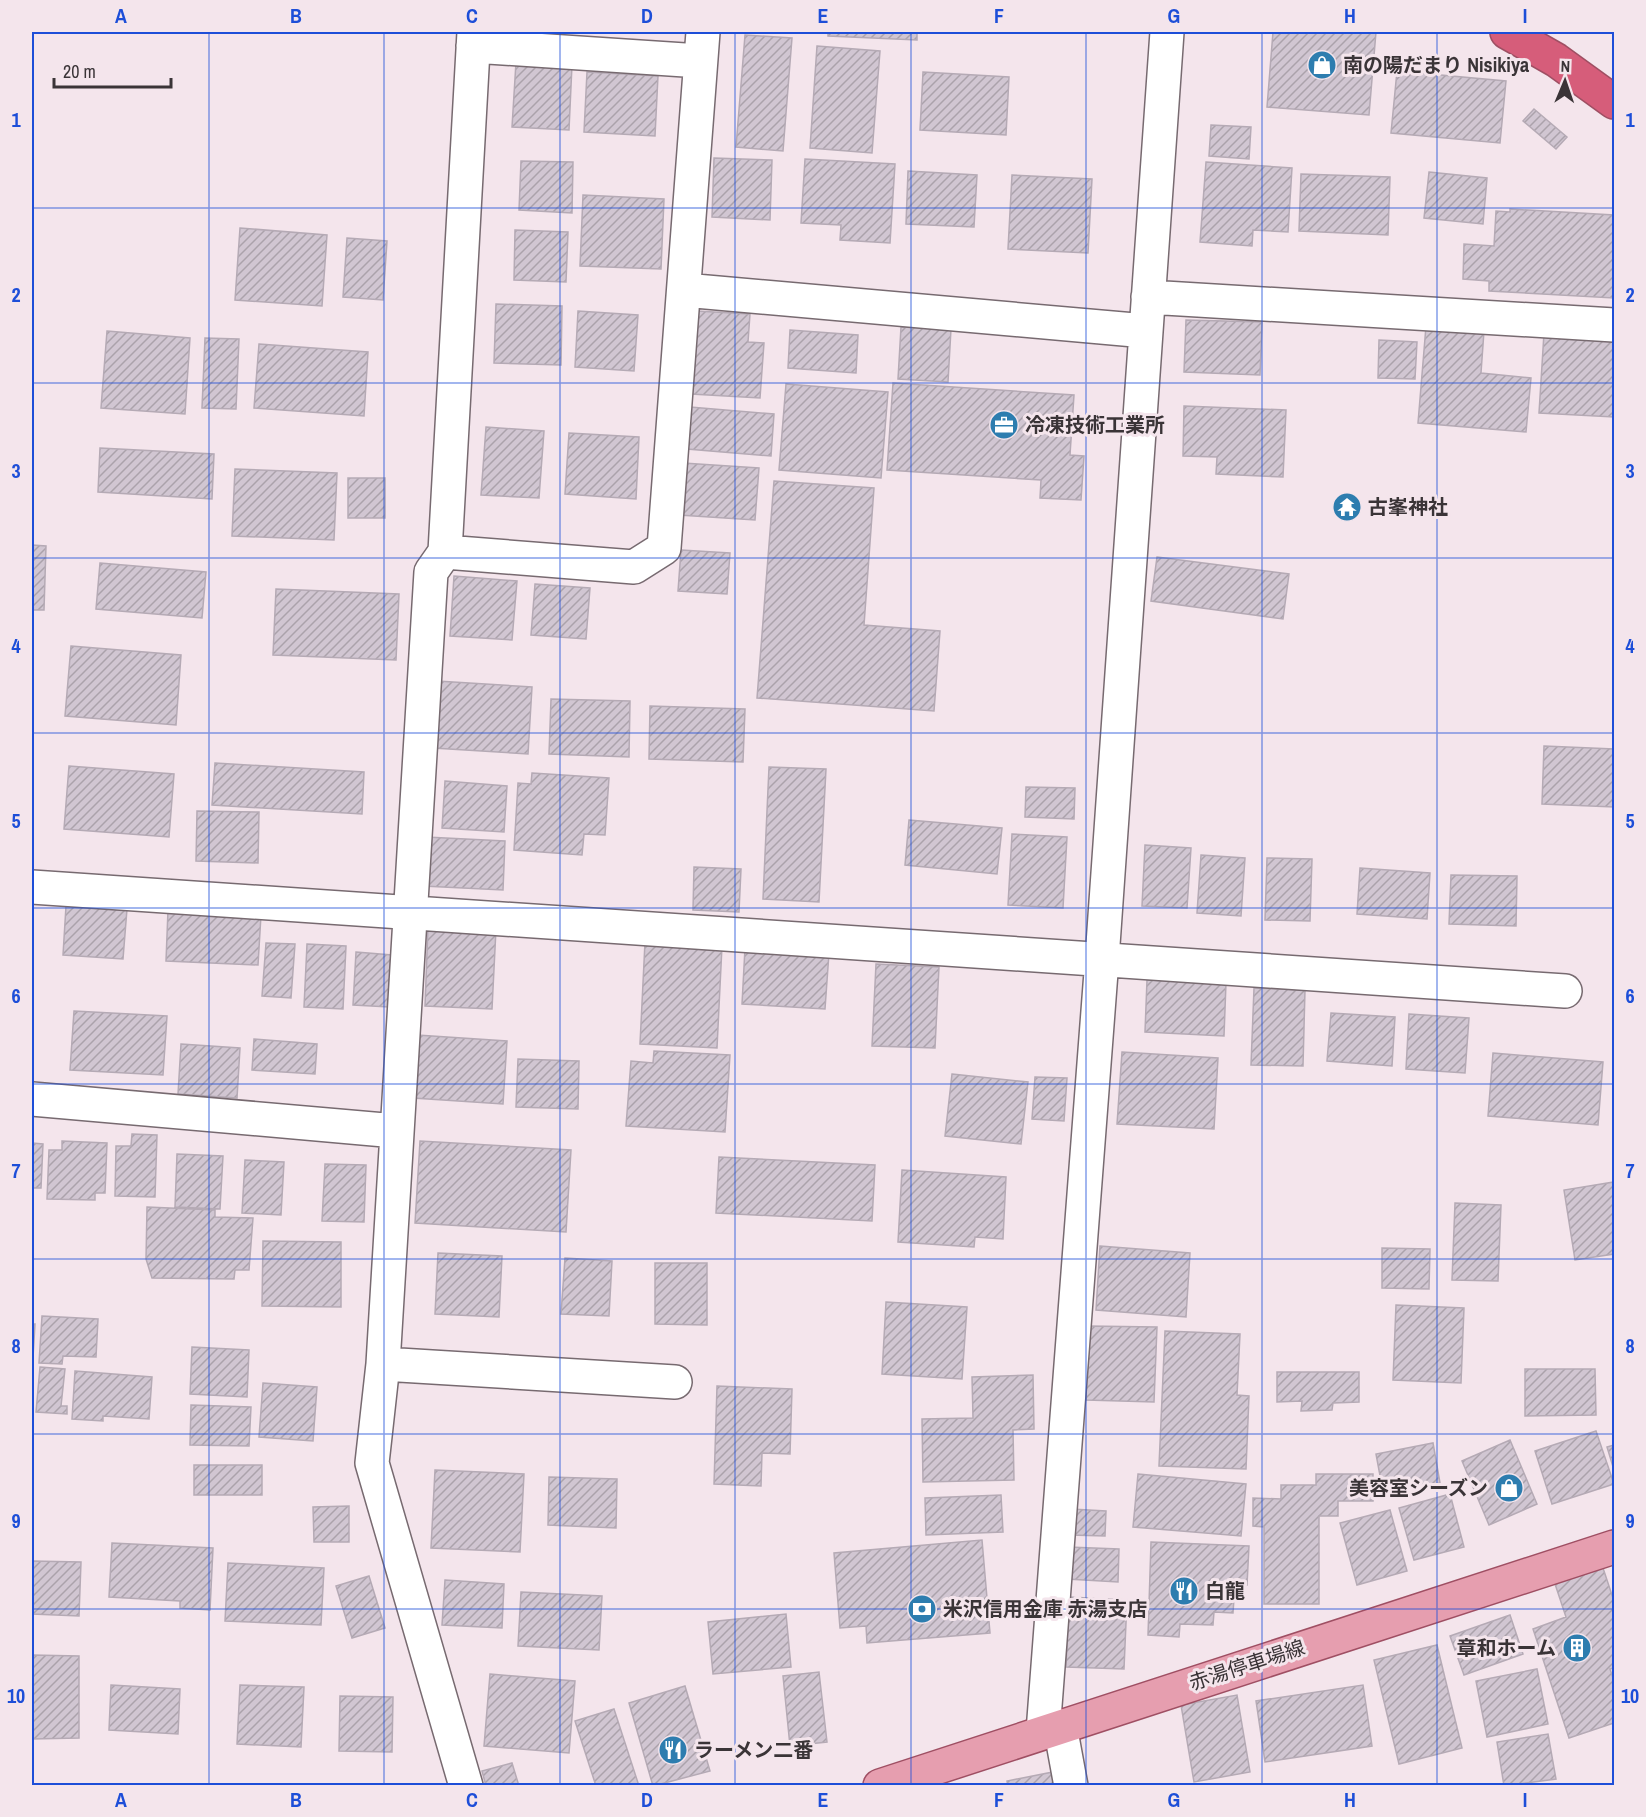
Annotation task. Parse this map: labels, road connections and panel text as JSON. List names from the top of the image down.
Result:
{
  "streets": {
    "main road": ["赤湯停車場線"]
  },
  "places": {
    "shop": ["南の陽だまり Nisikiya", "美容室シーズン"],
    "office": ["冷凍技術工業所"],
    "temple": ["古峯神社"],
    "restaurant": ["白龍", "ラーメン二番"],
    "bank": ["米沢信用金庫 赤湯支店"],
    "building": ["章和ホーム"]
  },
  "scale_bar": "20 m",
  "north": "top",
  "grid": {
    "columns": [
      "A",
      "B",
      "C",
      "D",
      "E",
      "F",
      "G",
      "H",
      "I"
    ],
    "rows": [
      "1",
      "2",
      "3",
      "4",
      "5",
      "6",
      "7",
      "8",
      "9",
      "10"
    ]
  }
}
